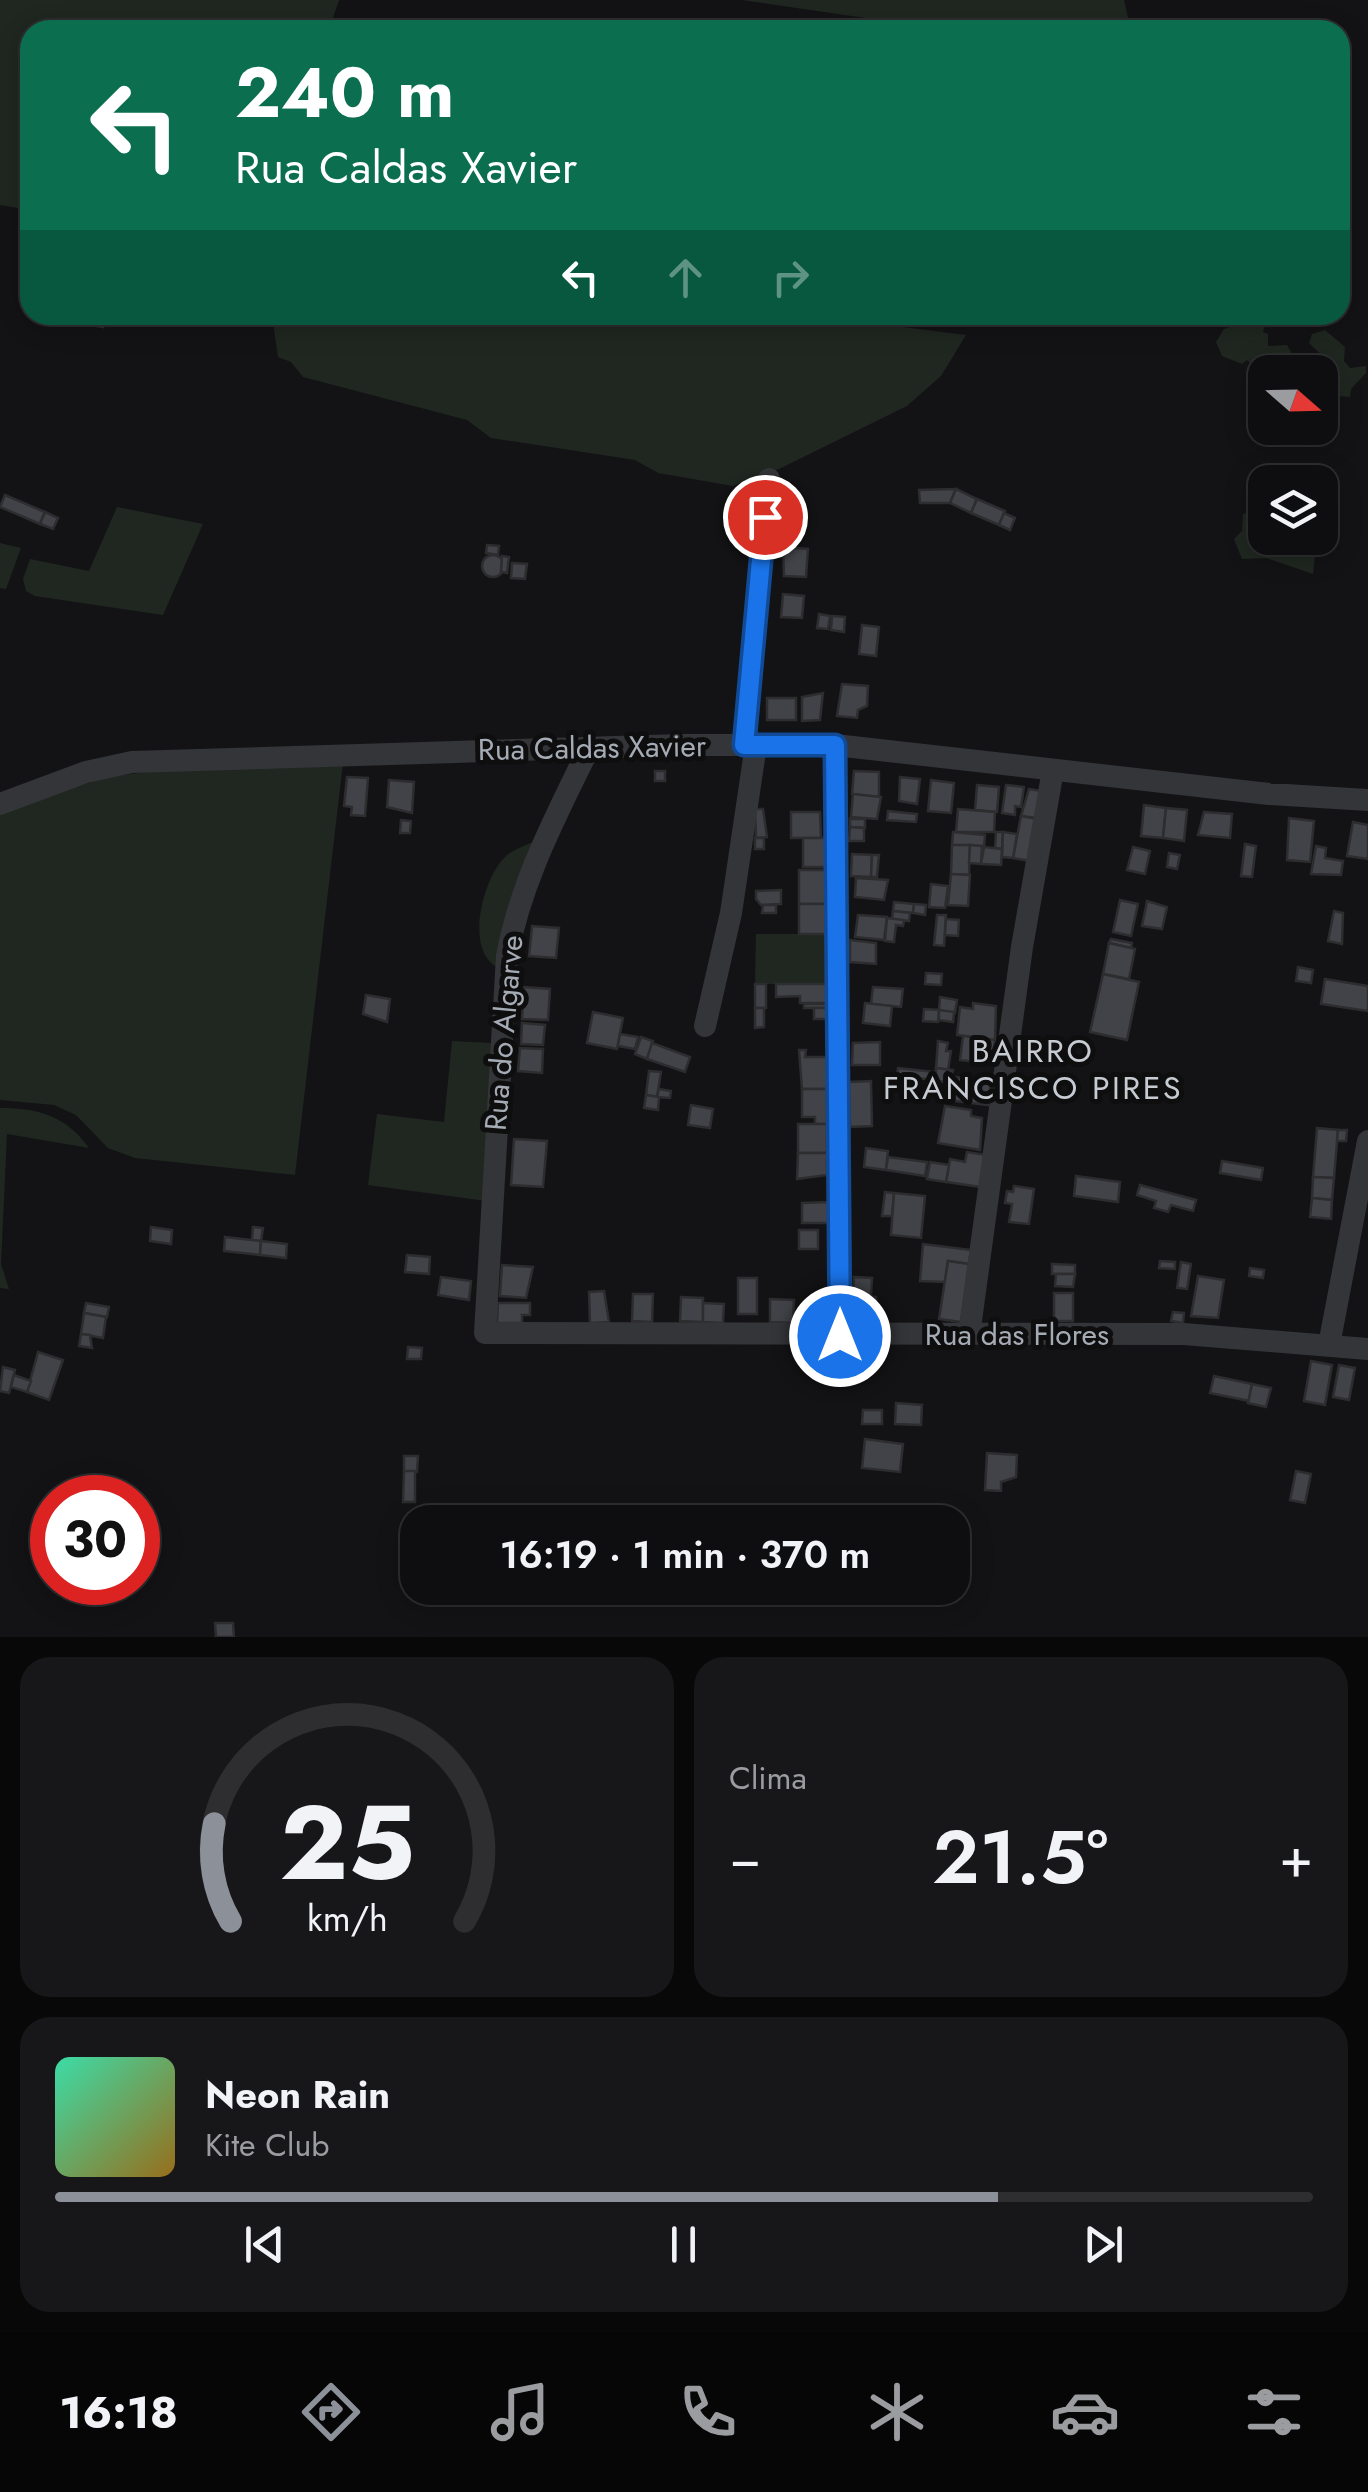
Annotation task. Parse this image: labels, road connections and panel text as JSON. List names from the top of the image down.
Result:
{
  "streets": {
    "street": ["Rua Caldas Xavier", "Rua do Algarve", "Rua das Flores"]
  },
  "crossings": [
    ["Rua Caldas Xavier", "Rua do Algarve"],
    ["Rua do Algarve", "Rua das Flores"]
  ],
  "districts": ["BAIRRO FRANCISCO PIRES"],
  "north": "right",
  "page": {
    "turn": ["240 m", "Rua Caldas Xavier"],
    "limit": "30",
    "trip": "16:19 · 1 min · 370 m",
    "tile": "Clima",
    "heat": ["−", "21.5°", "+"],
    "song": ["Neon Rain", "Kite Club"],
    "tabs": "16:18",
    "gauge": ["25", "km/h"]
  }
}
